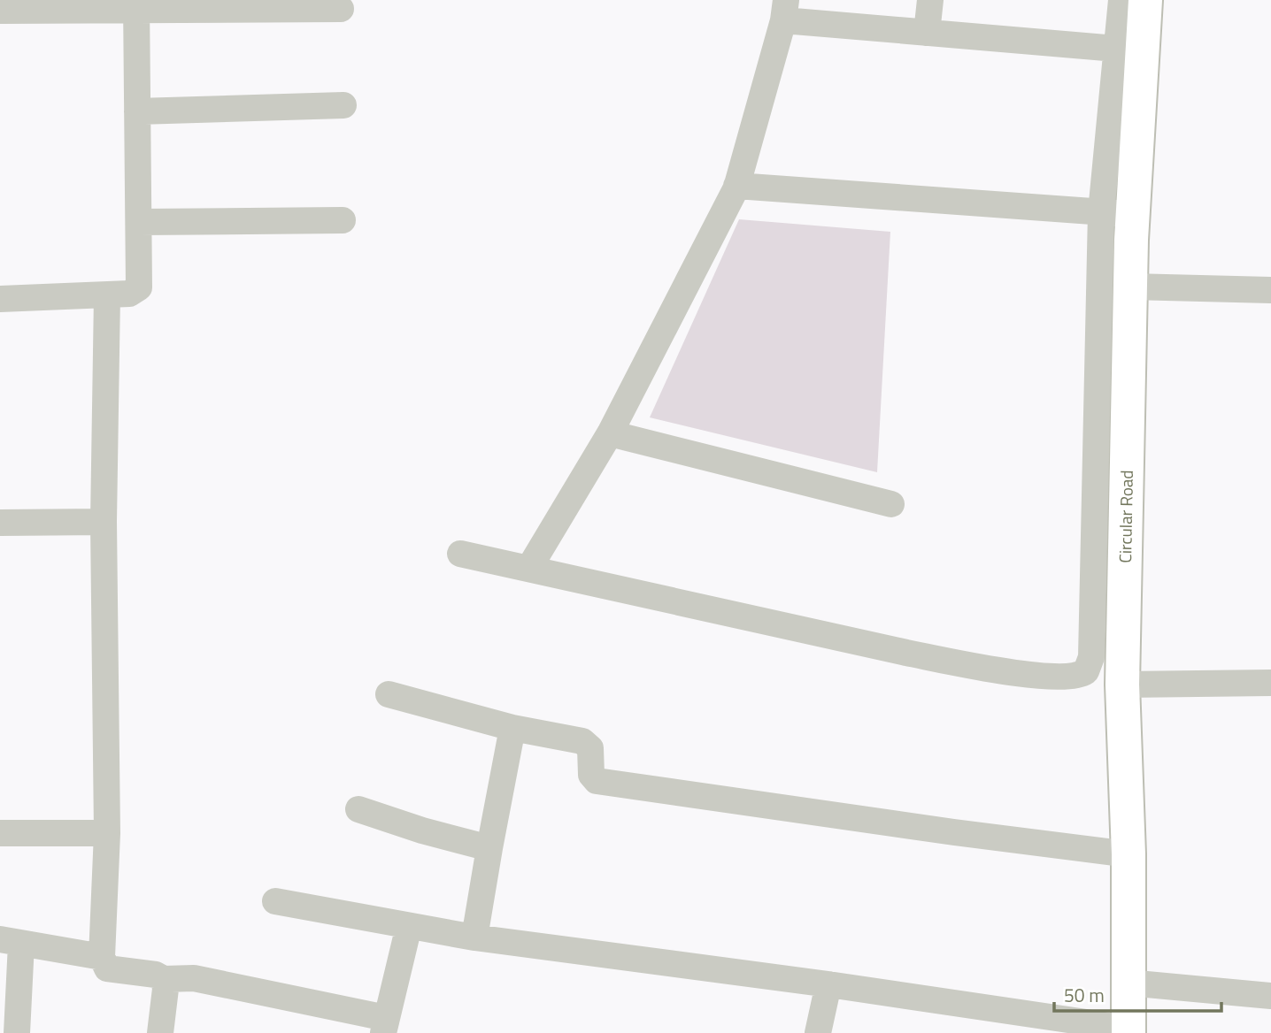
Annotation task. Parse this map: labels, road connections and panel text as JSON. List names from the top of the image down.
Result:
{
  "streets": {
    "main road": ["Circular Road"]
  },
  "scale_bar": "50 m"
}
